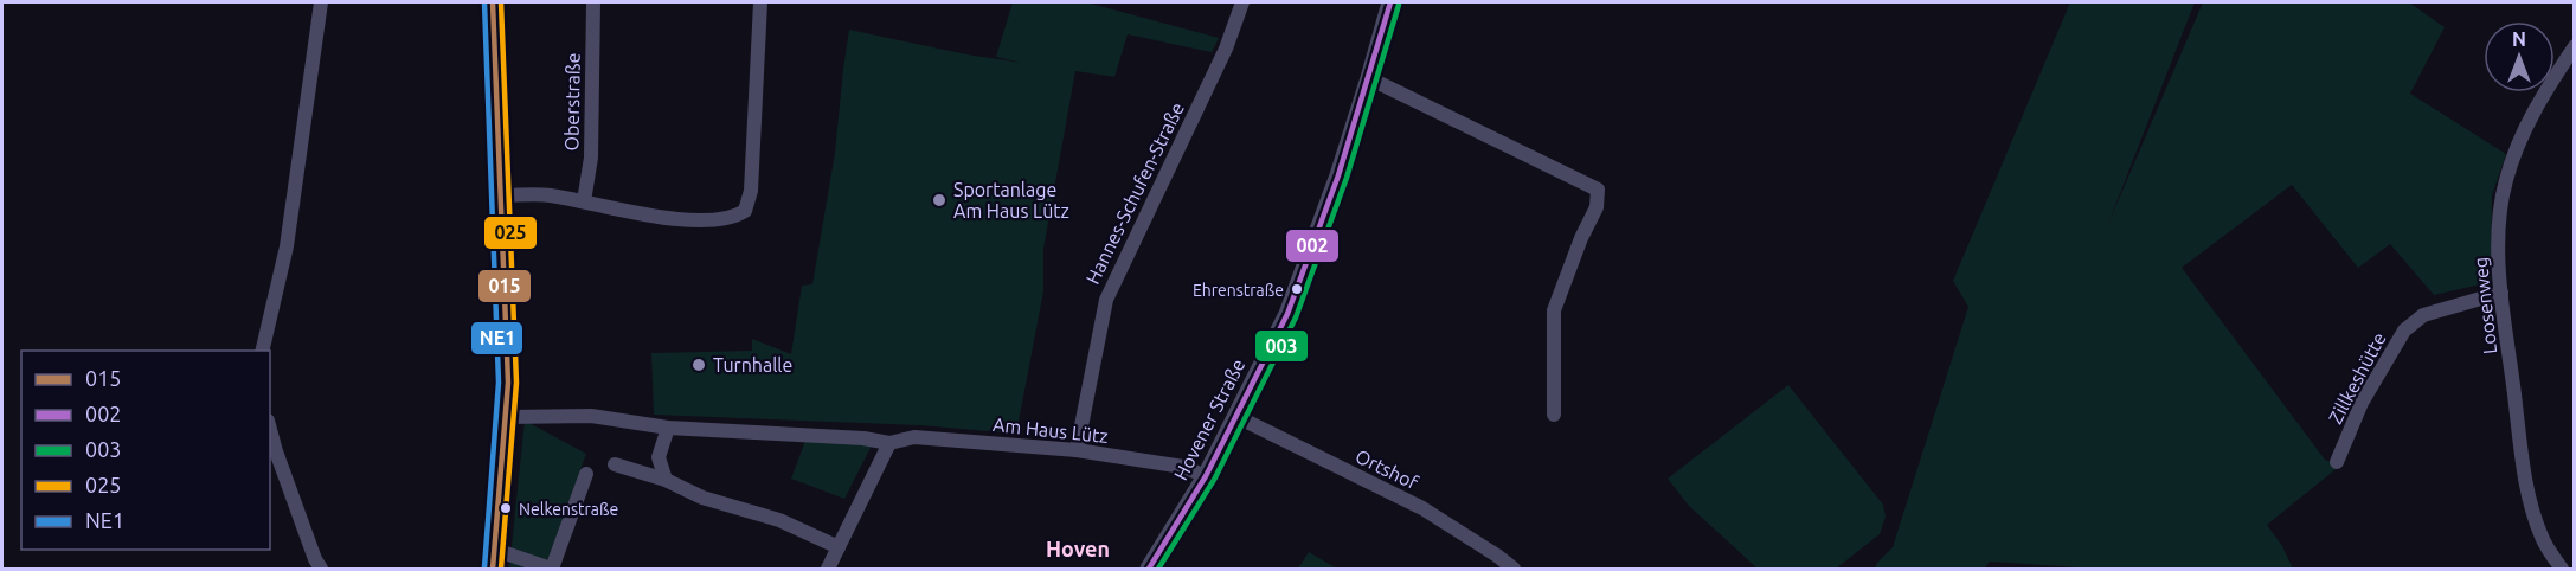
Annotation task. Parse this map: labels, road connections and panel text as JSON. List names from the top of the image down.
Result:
{
  "streets": {
    "street": [
      "Oberstraße",
      "Hannes-Schufen-Straße",
      "Loosenweg",
      "Zillkeshütte",
      "Hovener Straße",
      "Am Haus Lütz",
      "Ortshof"
    ]
  },
  "crossings": [
    ["Hannes-Schufen-Straße", "Am Haus Lütz"],
    ["Loosenweg", "Zillkeshütte"],
    ["Hovener Straße", "Am Haus Lütz"],
    ["Hovener Straße", "Ortshof"]
  ],
  "districts": ["Hoven"],
  "places": [
    "Sportanlage Am Haus Lütz",
    "Ehrenstraße",
    "Turnhalle",
    "Nelkenstraße"
  ],
  "lines": [
    "transit line 015",
    "transit line 002",
    "transit line 025",
    "transit line NE1",
    "transit line 003"
  ],
  "legend": [
    "015",
    "002",
    "003",
    "025",
    "NE1"
  ],
  "north": "top"
}
